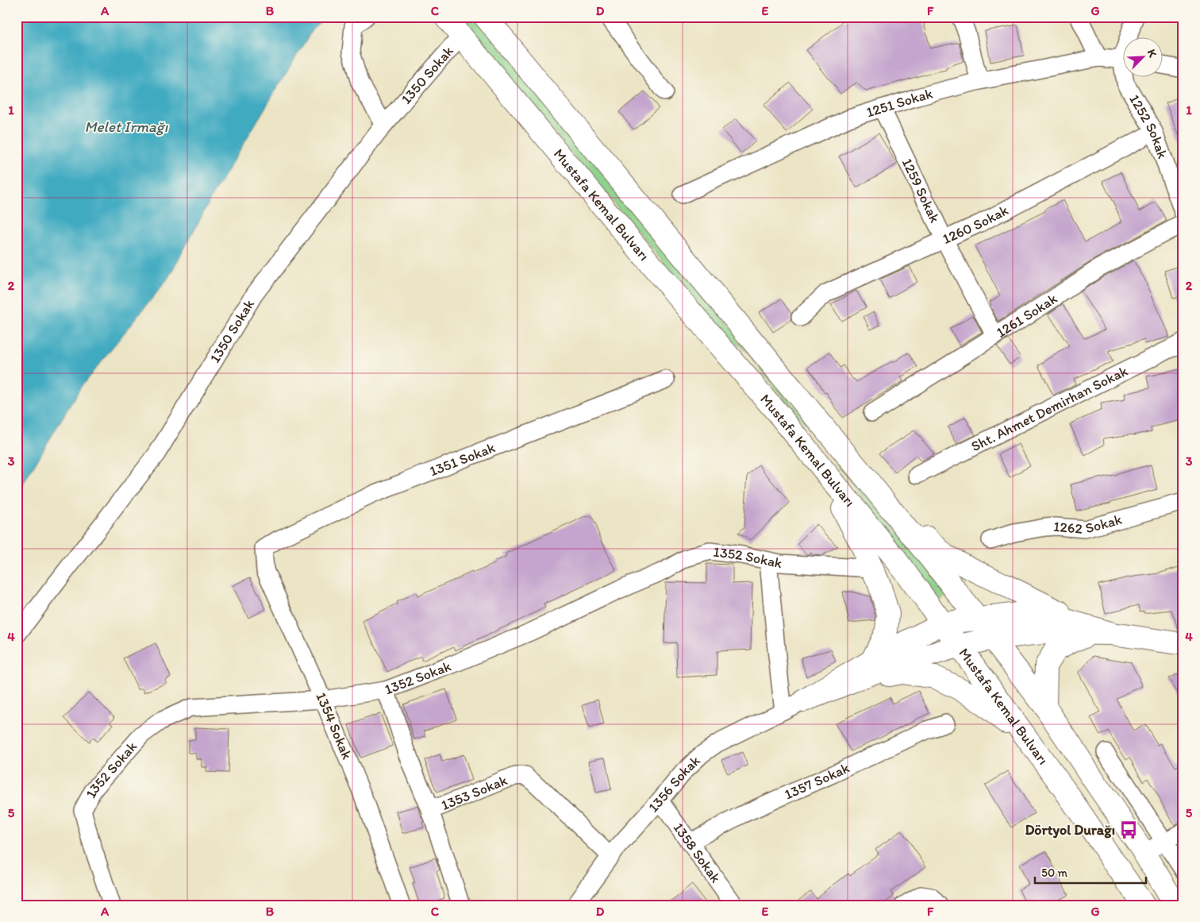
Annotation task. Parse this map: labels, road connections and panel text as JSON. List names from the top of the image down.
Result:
{
  "streets": {
    "main road": ["Mustafa Kemal Bulvarı"],
    "street": [
      "1350 Sokak",
      "1251 Sokak",
      "1252 Sokak",
      "1259 Sokak",
      "1260 Sokak",
      "1261 Sokak",
      "Sht. Ahmet Demirhan Sokak",
      "1351 Sokak",
      "1262 Sokak",
      "1352 Sokak",
      "1354 Sokak",
      "1357 Sokak",
      "1356 Sokak",
      "1353 Sokak",
      "1358 Sokak"
    ]
  },
  "crossings": [
    ["1350 Sokak", "Mustafa Kemal Bulvarı"],
    ["1251 Sokak", "1259 Sokak"],
    ["1252 Sokak", "1260 Sokak"],
    ["1259 Sokak", "1260 Sokak"],
    ["1259 Sokak", "1261 Sokak"],
    ["1351 Sokak", "1354 Sokak"],
    ["1352 Sokak", "1354 Sokak"],
    ["1352 Sokak", "1353 Sokak"],
    ["1357 Sokak", "1358 Sokak"],
    ["1356 Sokak", "1353 Sokak"],
    ["1356 Sokak", "1358 Sokak"]
  ],
  "water": ["Melet Irmağı"],
  "places": {
    "bus stop": ["Dörtyol Durağı"]
  },
  "scale_bar": "50 m",
  "north": "top right",
  "grid": {
    "columns": [
      "A",
      "B",
      "C",
      "D",
      "E",
      "F",
      "G"
    ],
    "rows": [
      "1",
      "2",
      "3",
      "4",
      "5"
    ]
  }
}
